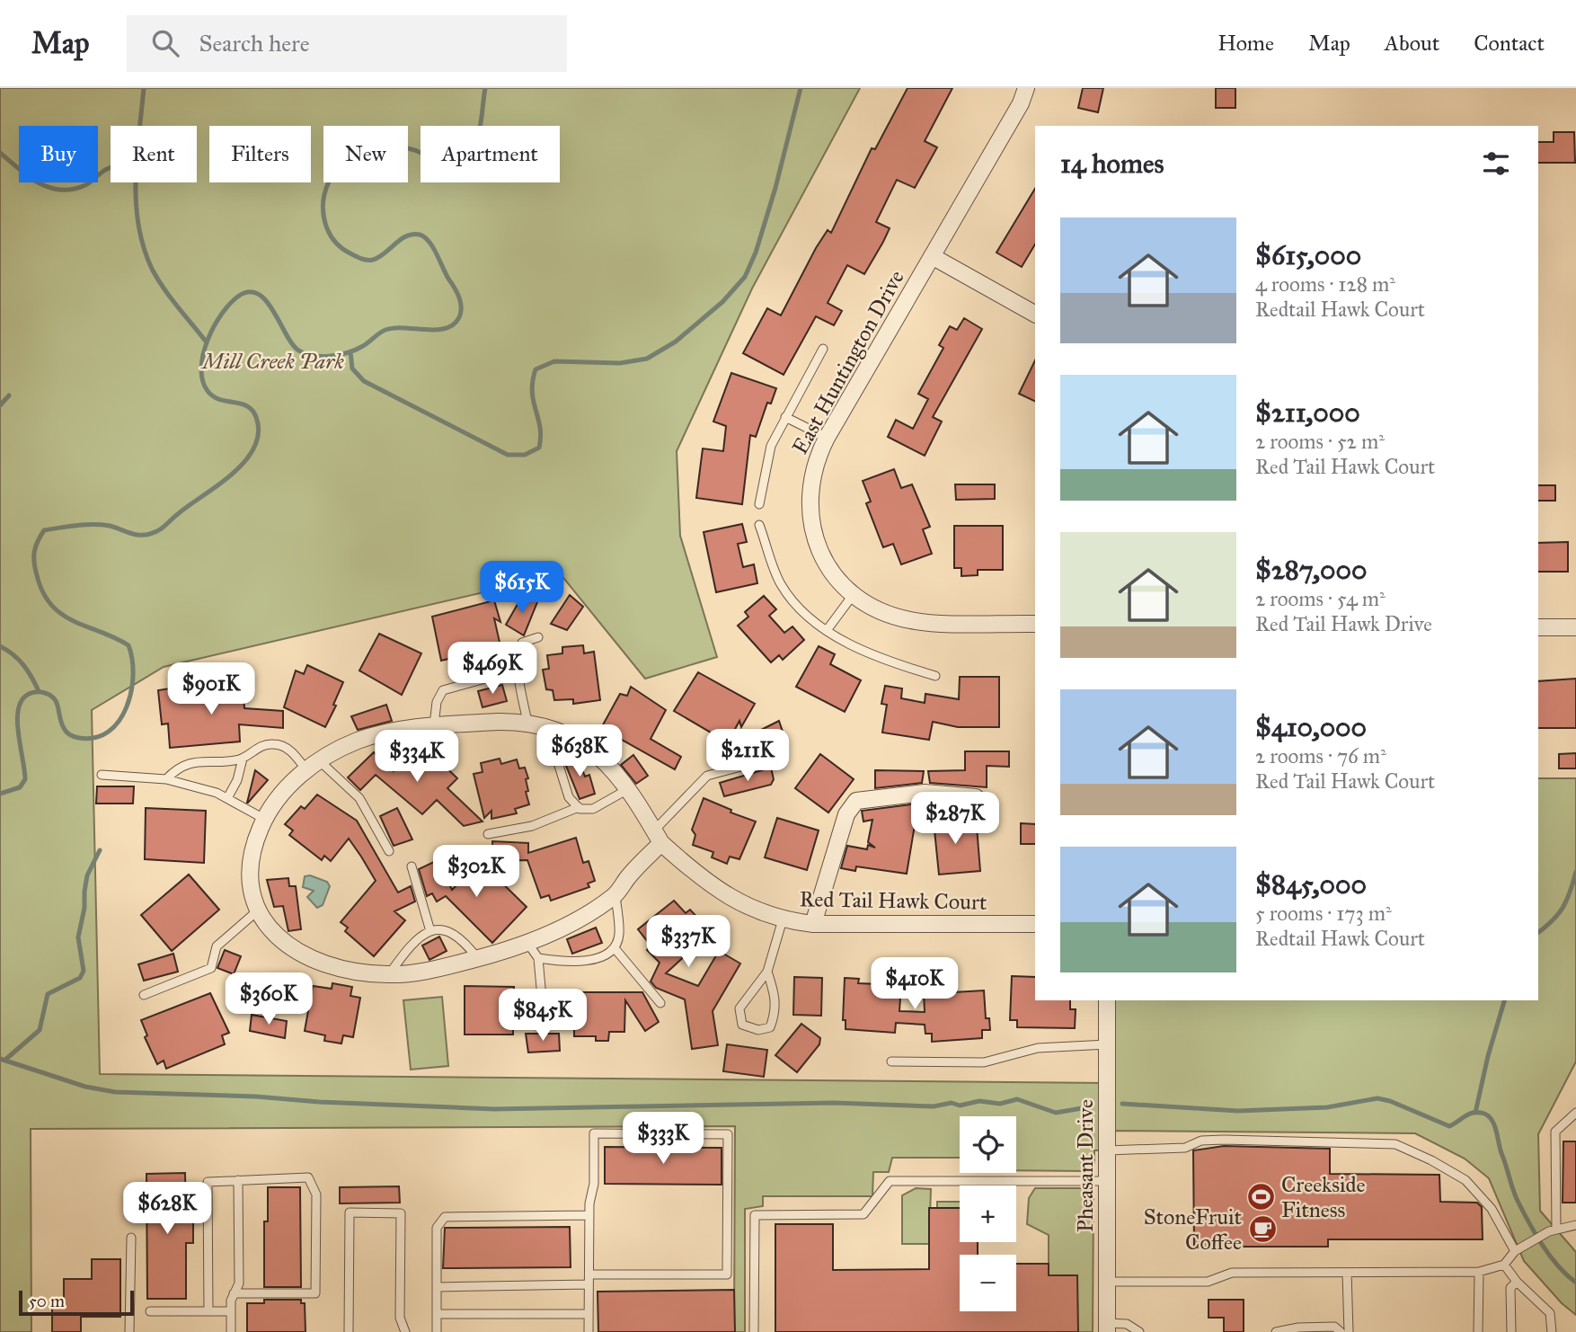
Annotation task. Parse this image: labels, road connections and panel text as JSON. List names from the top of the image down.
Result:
{
  "streets": {
    "street": ["East Huntington Drive", "Red Tail Hawk Court", "Pheasant Drive"]
  },
  "parks": ["Mill Creek Park"],
  "places": {
    "sports": ["Creekside Fitness"],
    "cafe": ["StoneFruit Coffee"]
  },
  "scale_bar": "50 m",
  "page": {
    "header": "Map",
    "search": "Search here",
    "nav": [
      "Home",
      "Map",
      "About",
      "Contact"
    ],
    "chip": [
      "Buy",
      "Rent",
      "Filters",
      "New",
      "Apartment"
    ],
    "heading": "14 homes",
    "list": [
      {
        "name": "$615,000",
        "note": "4 rooms · 128 m² · Redtail Hawk Court"
      },
      {
        "name": "$211,000",
        "note": "2 rooms · 52 m² · Red Tail Hawk Court"
      },
      {
        "name": "$287,000",
        "note": "2 rooms · 54 m² · Red Tail Hawk Drive"
      },
      {
        "name": "$410,000",
        "note": "2 rooms · 76 m² · Red Tail Hawk Court"
      },
      {
        "name": "$845,000",
        "note": "5 rooms · 173 m² · Redtail Hawk Court"
      }
    ],
    "price": [
      "$615K",
      "$469K",
      "$901K",
      "$638K",
      "$211K",
      "$334K",
      "$287K",
      "$302K",
      "$337K",
      "$410K",
      "$360K",
      "$845K",
      "$333K",
      "$628K"
    ],
    "map_buttons": ["+", "−"],
    "scale": "50 m"
  }
}
